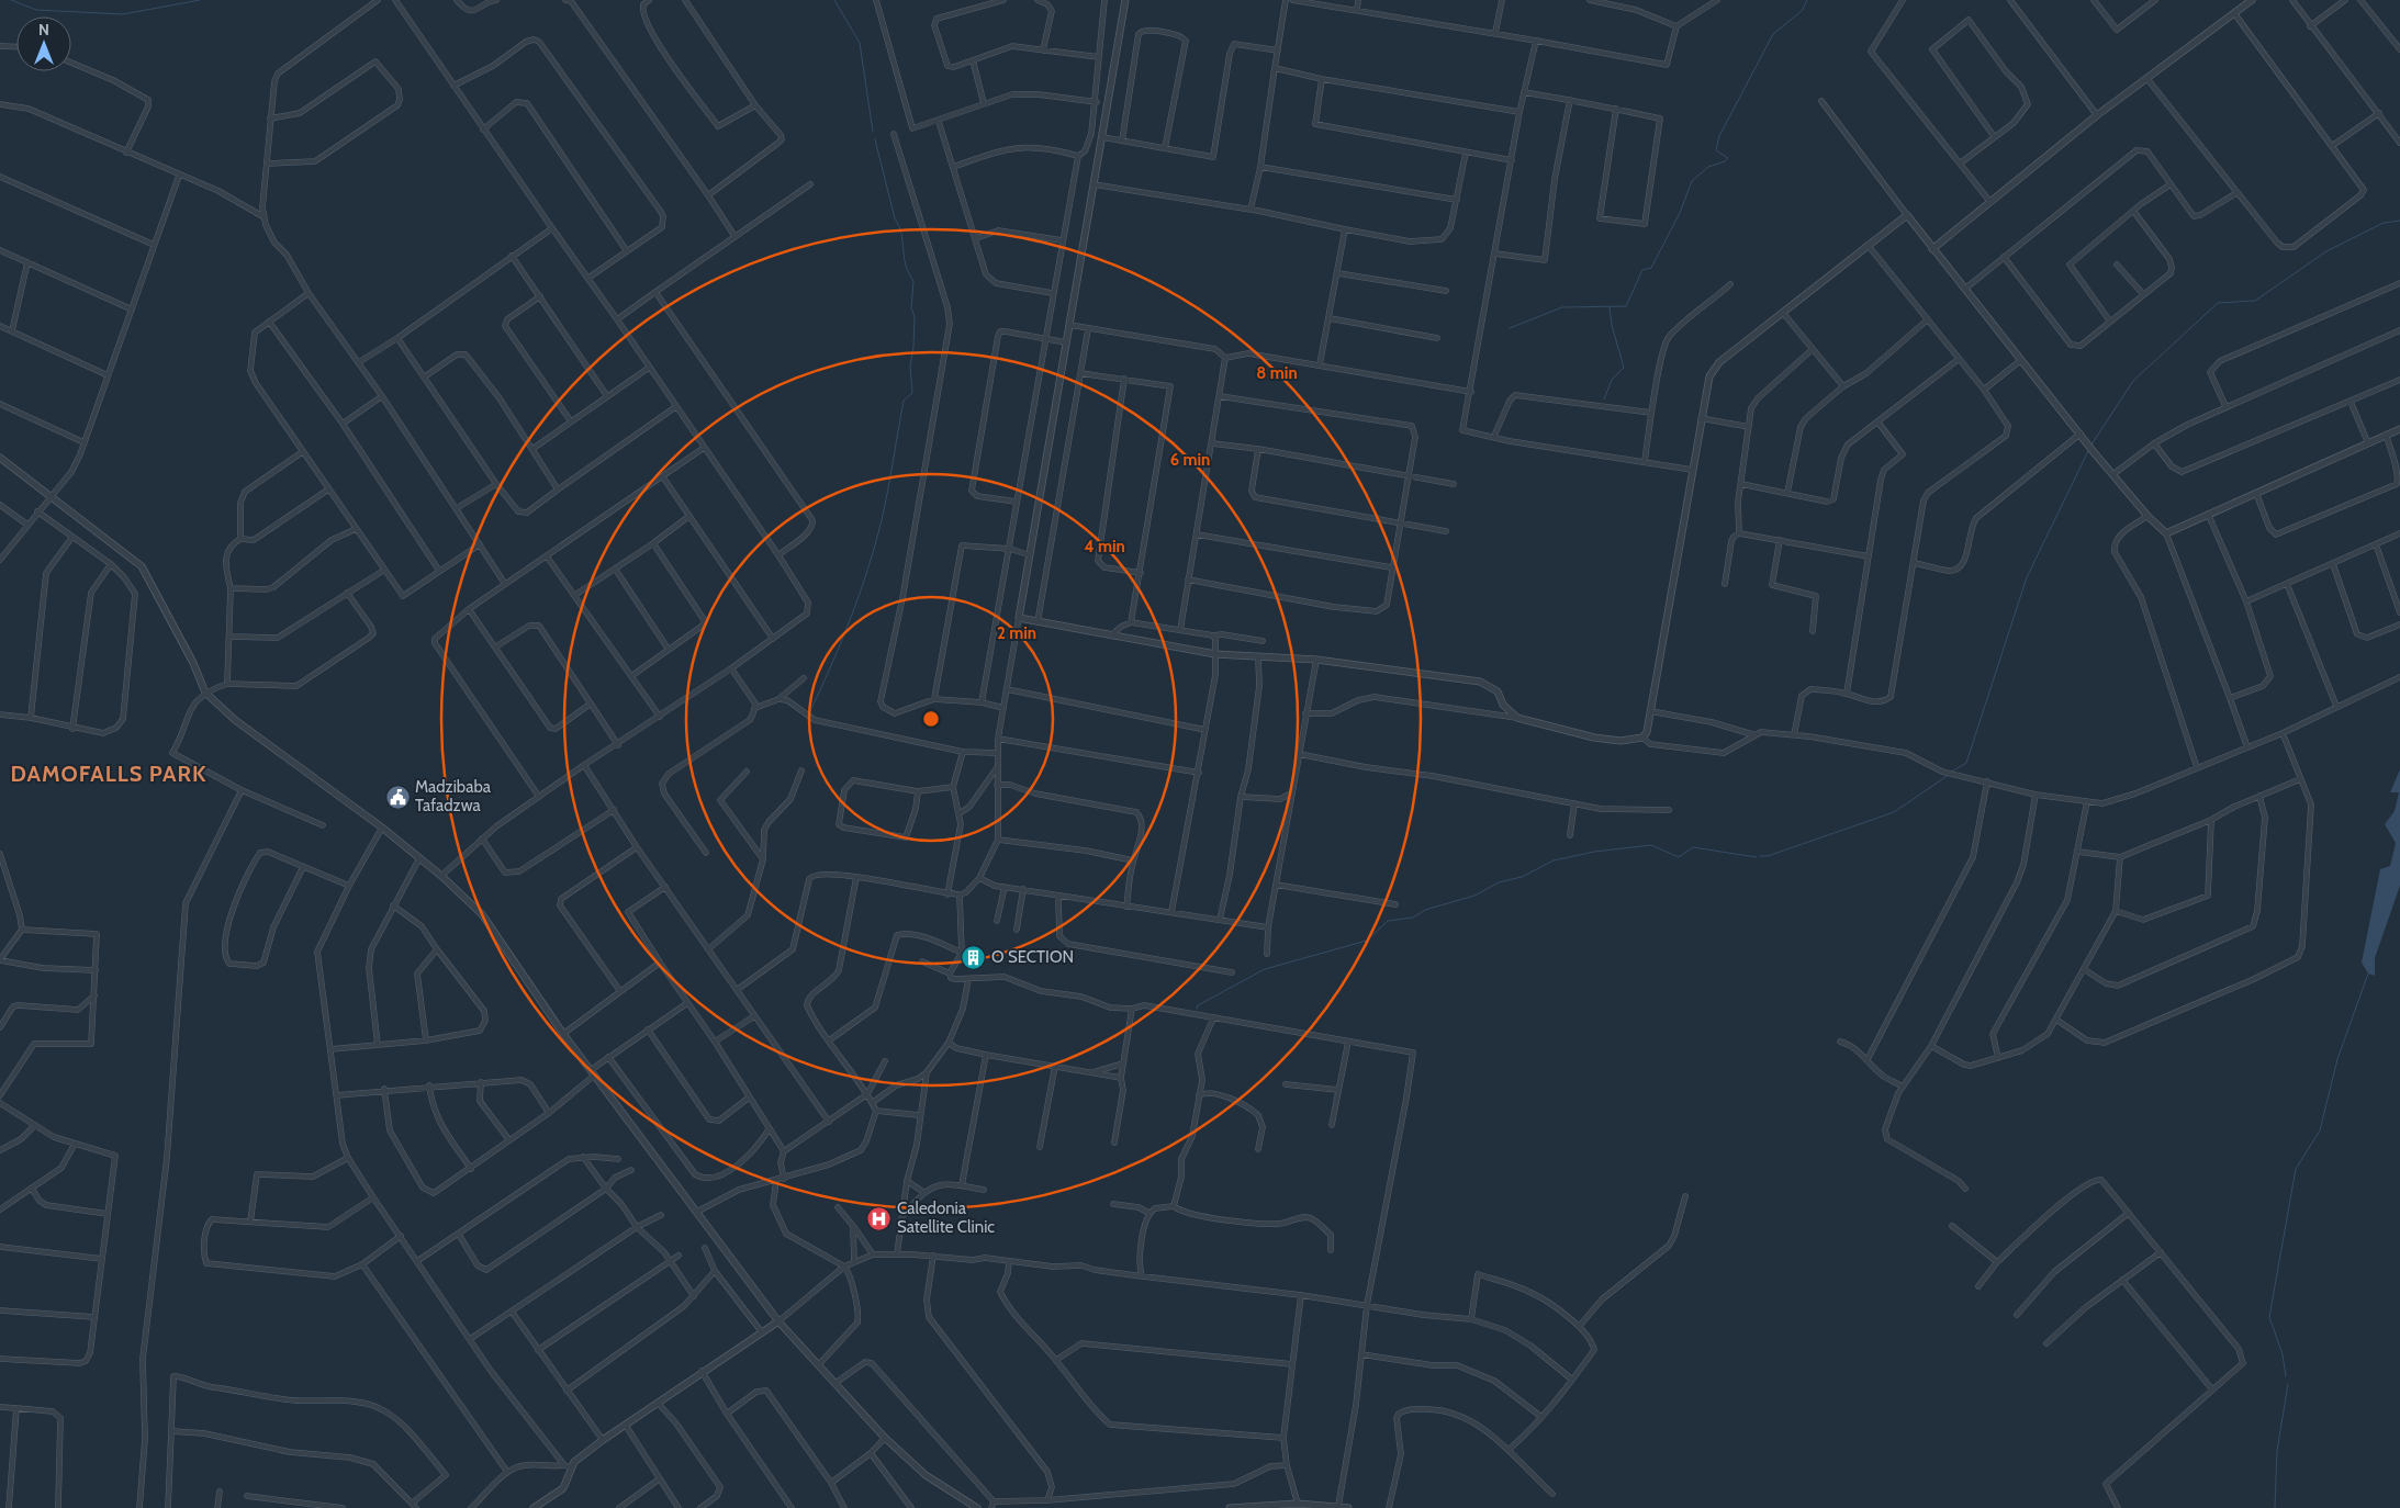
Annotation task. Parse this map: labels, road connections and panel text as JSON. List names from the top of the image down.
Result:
{
  "districts": ["DAMOFALLS PARK"],
  "places": {
    "public building": ["Madzibaba Tafadzwa"],
    "building": ["O SECTION"],
    "hospital": ["Caledonia Satellite Clinic"]
  },
  "north": "top",
  "rings": [
    "8 min",
    "6 min",
    "4 min",
    "2 min"
  ]
}
